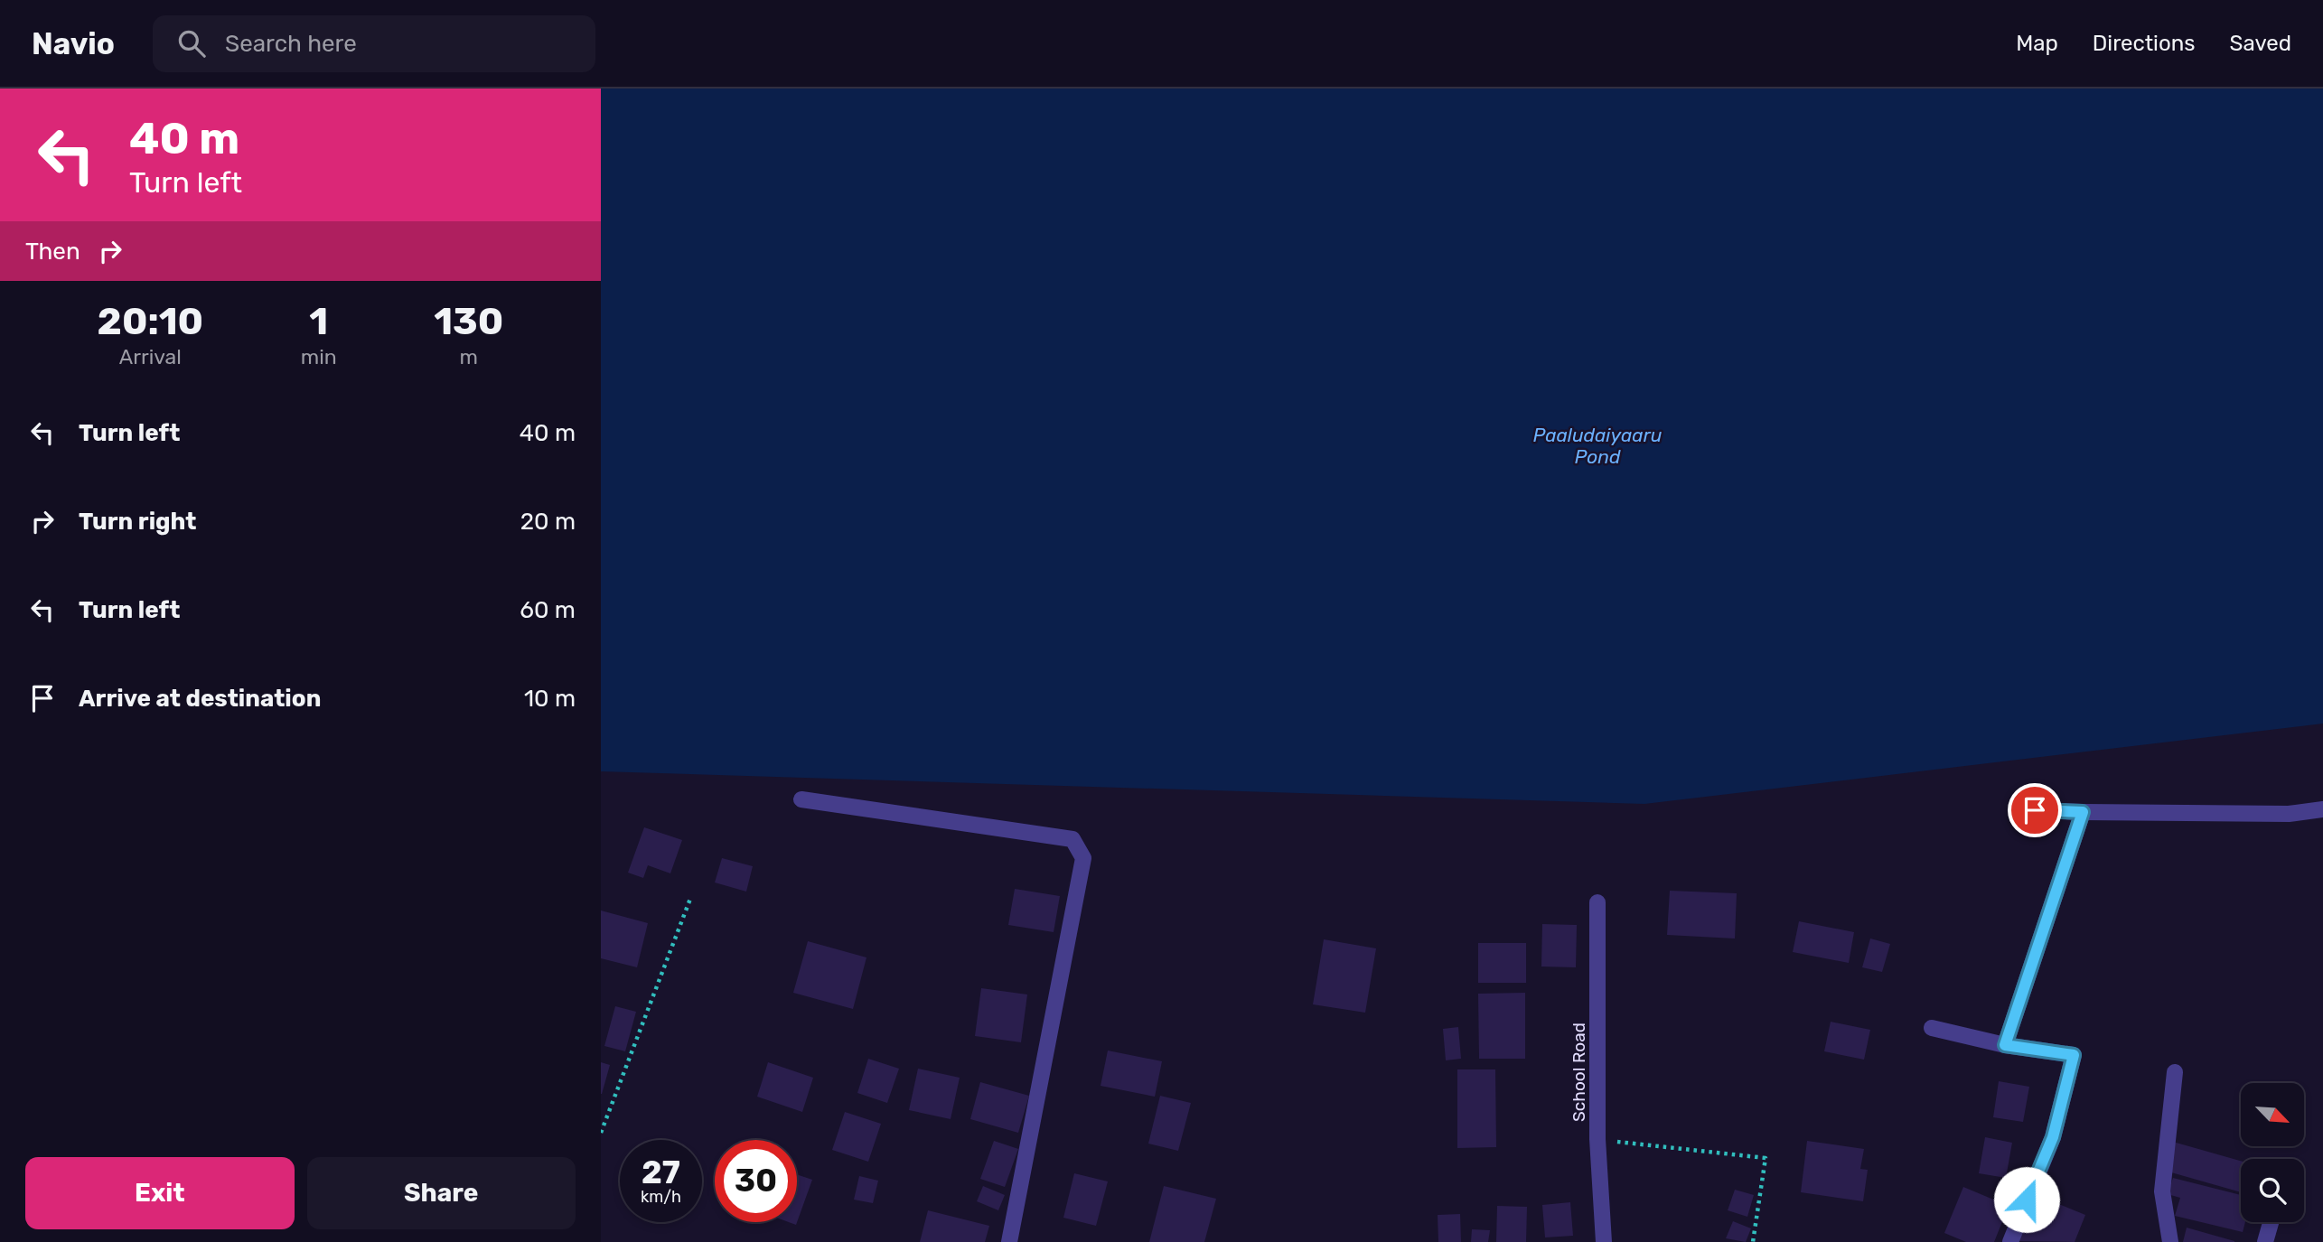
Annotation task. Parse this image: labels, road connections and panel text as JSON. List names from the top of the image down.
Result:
{
  "streets": {
    "street": ["School Road"]
  },
  "water": ["Paaludaiyaaru Pond"],
  "north": "bottom right",
  "page": {
    "header": "Navio",
    "search": "Search here",
    "nav": ["Map", "Directions", "Saved"],
    "turn": ["40 m", "Turn left"],
    "then": "Then",
    "eta": [
      "20:10",
      "Arrival",
      "1",
      "min",
      "130",
      "m"
    ],
    "list": [
      {
        "name": "Turn left",
        "value": "40 m"
      },
      {
        "name": "Turn right",
        "value": "20 m"
      },
      {
        "name": "Turn left",
        "value": "60 m"
      },
      {
        "name": "Arrive at destination",
        "value": "10 m"
      }
    ],
    "speed": "27 km/h",
    "limit": "30",
    "buttons": ["Exit", "Share"]
  }
}
